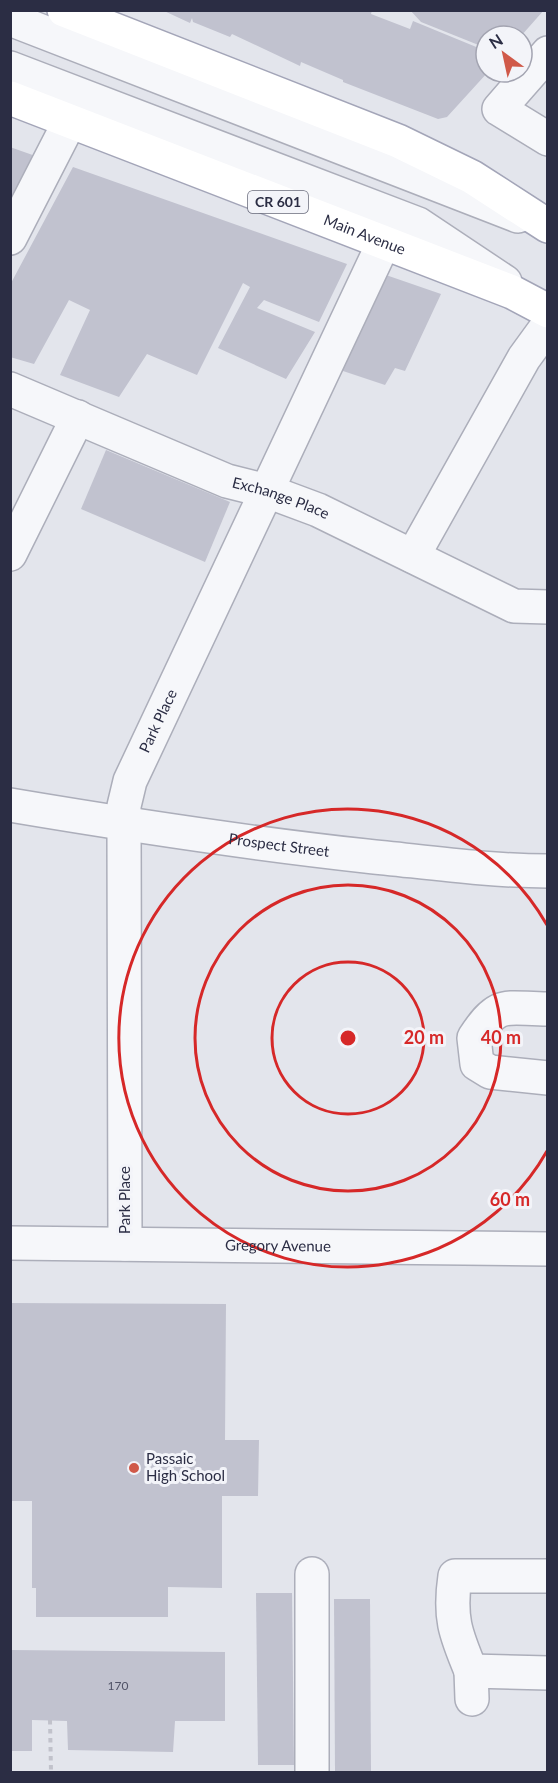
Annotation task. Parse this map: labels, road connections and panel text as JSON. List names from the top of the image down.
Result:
{
  "streets": {
    "main road": ["CR 601", "Main Avenue"],
    "street": [
      "Exchange Place",
      "Park Place",
      "Prospect Street",
      "Gregory Avenue"
    ]
  },
  "crossings": [
    ["Main Avenue", "Park Place"],
    ["Exchange Place", "Park Place"],
    ["Park Place", "Prospect Street"],
    ["Park Place", "Gregory Avenue"]
  ],
  "places": ["Passaic High School"],
  "house_numbers": ["170"],
  "north": "top left",
  "rings": ["20 m", "40 m", "60 m"]
}
